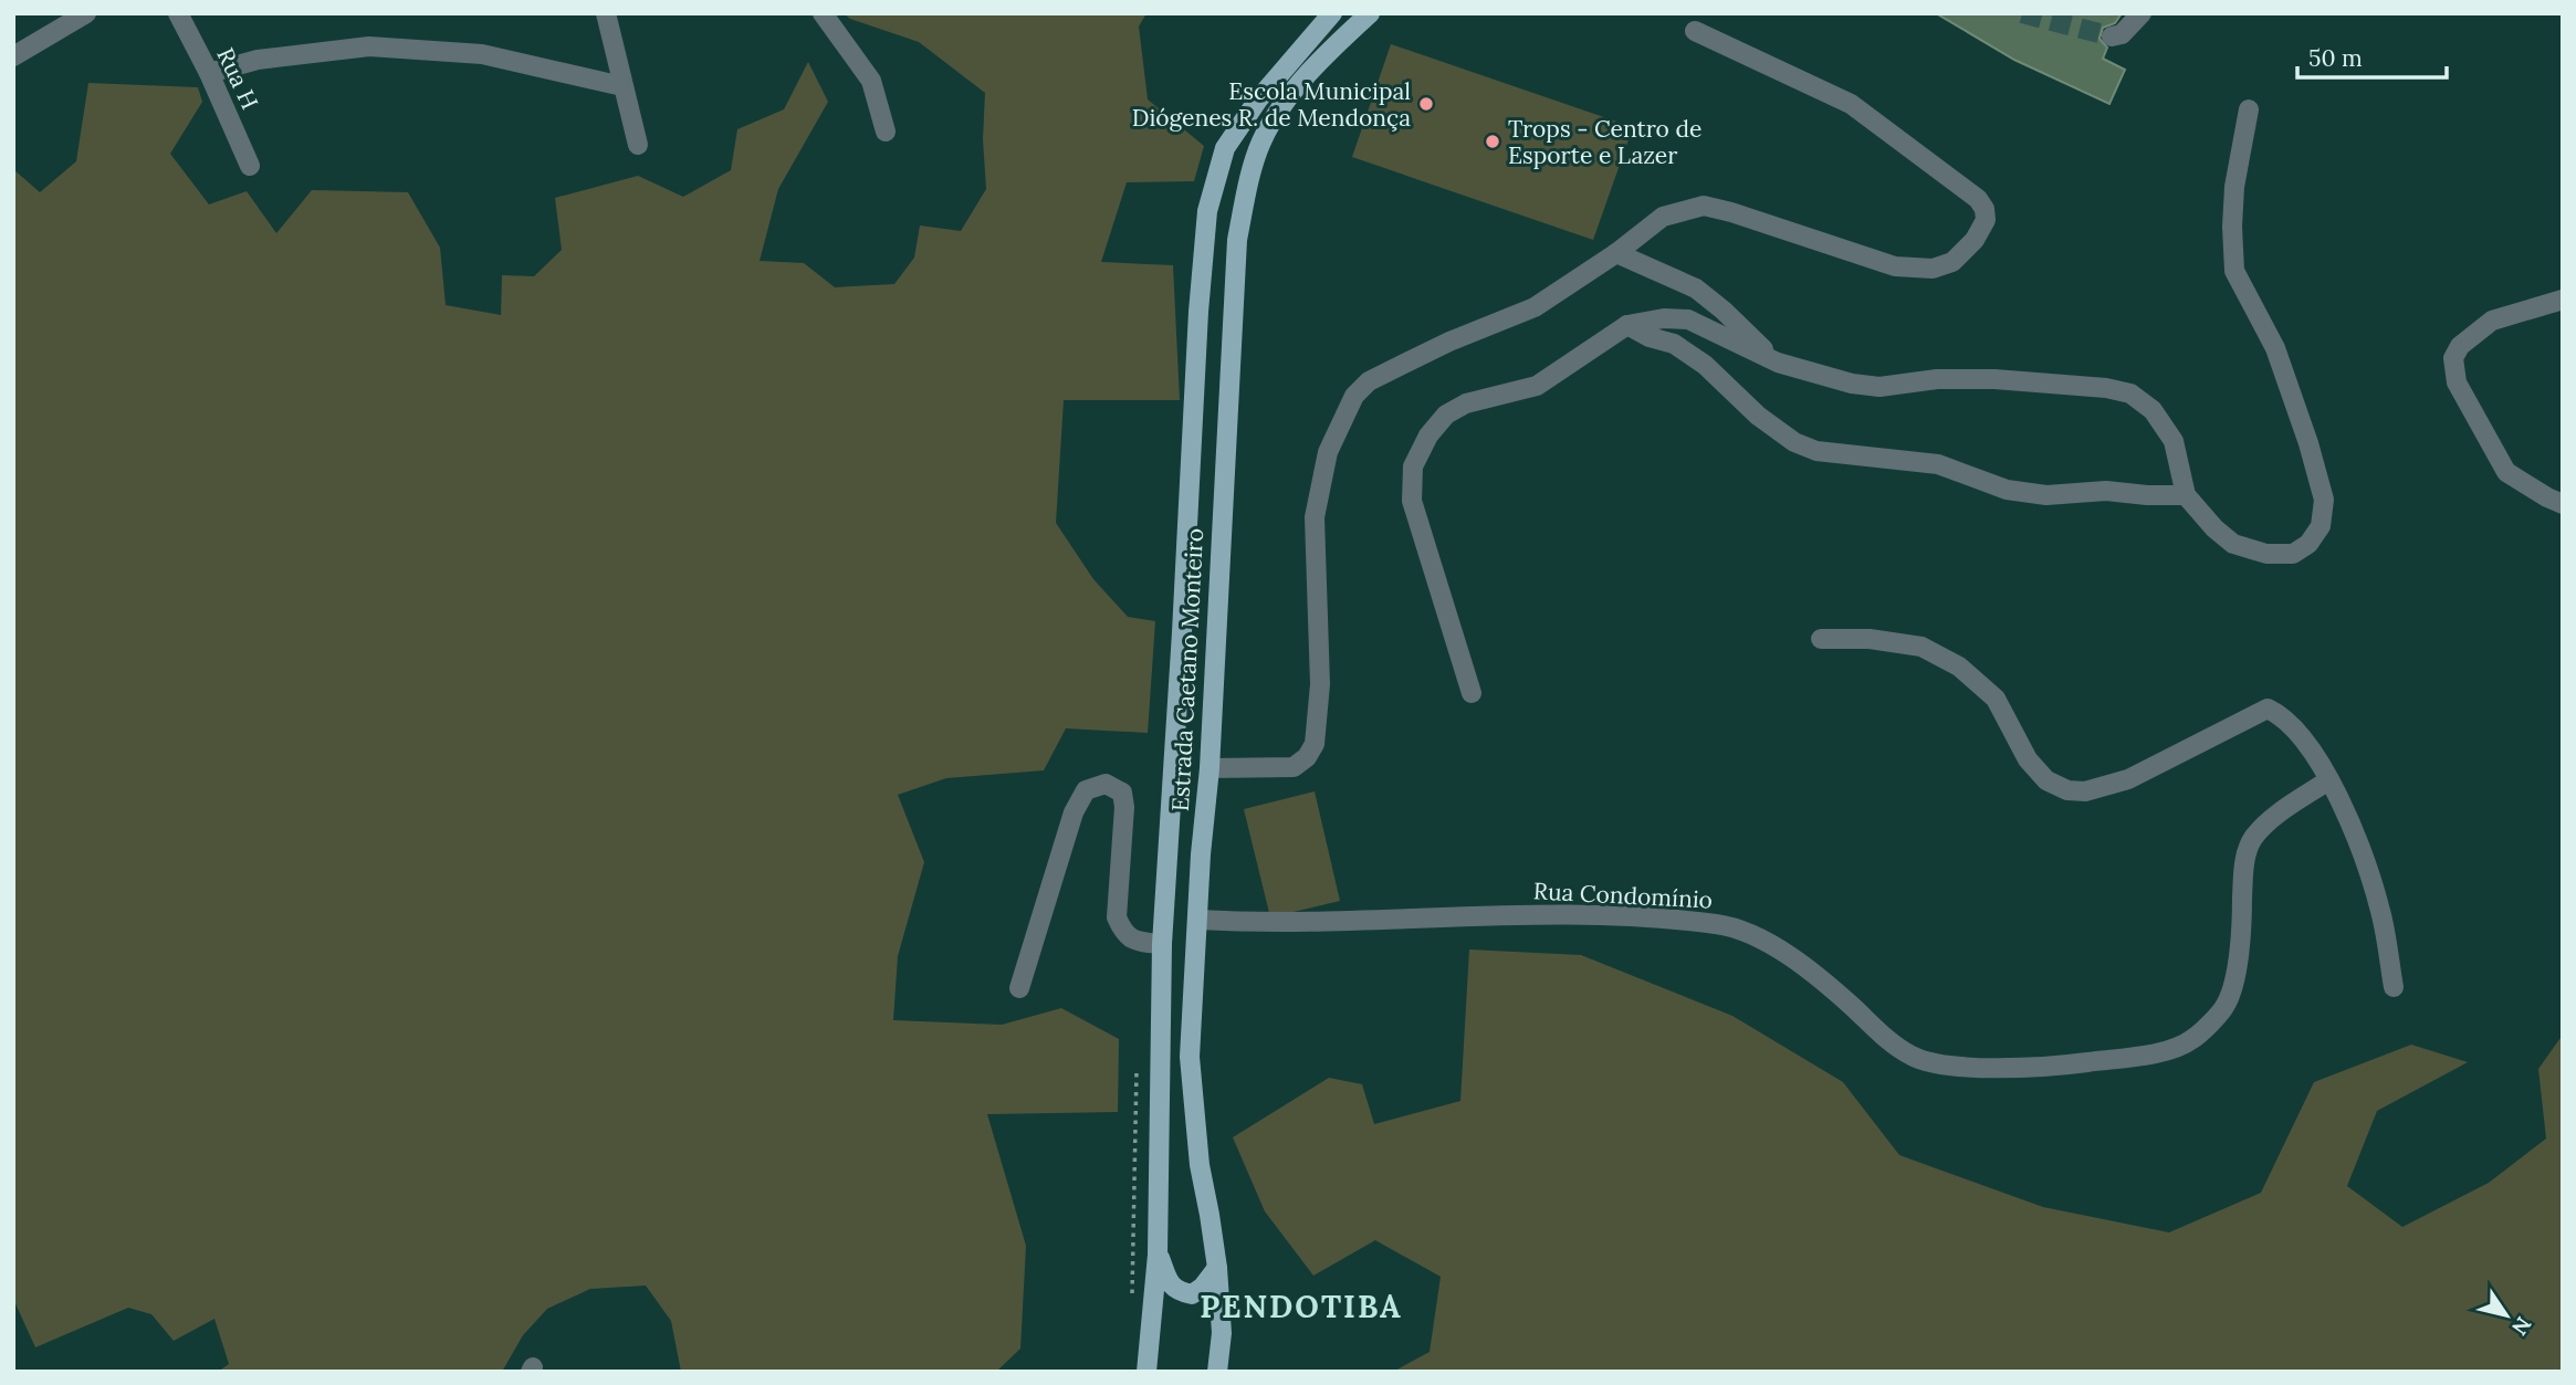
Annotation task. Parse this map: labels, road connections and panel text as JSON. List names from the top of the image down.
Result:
{
  "streets": {
    "main road": ["Estrada Caetano Monteiro"],
    "street": ["Rua H", "Rua Condomínio"]
  },
  "crossings": [
    ["Estrada Caetano Monteiro", "Rua Condomínio"]
  ],
  "districts": ["PENDOTIBA"],
  "places": ["Escola Municipal Diógenes R. de Mendonça", "Trops - Centro de Esporte e Lazer"],
  "scale_bar": "50 m",
  "north": "bottom right"
}
